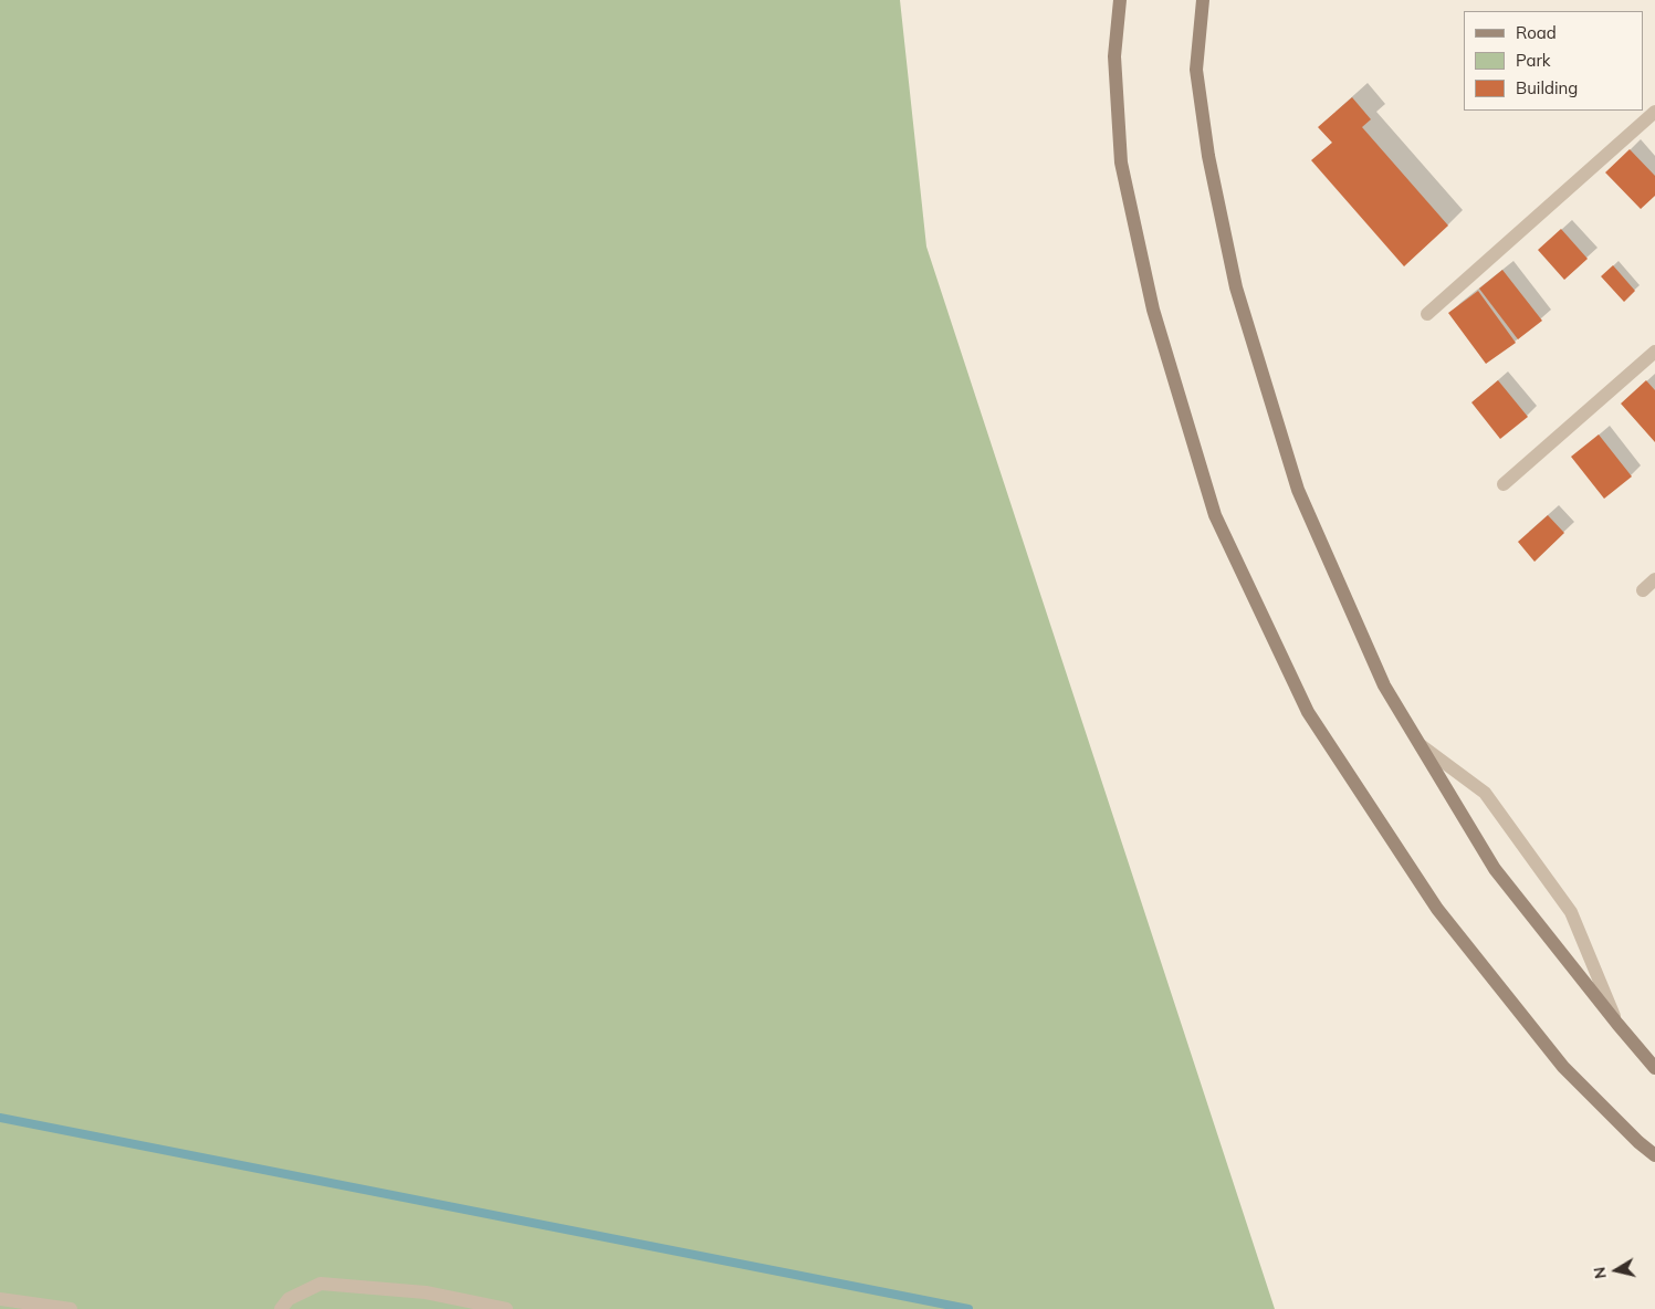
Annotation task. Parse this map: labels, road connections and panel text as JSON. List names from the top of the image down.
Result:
{
  "legend": ["Road", "Park", "Building"],
  "north": "left"
}
